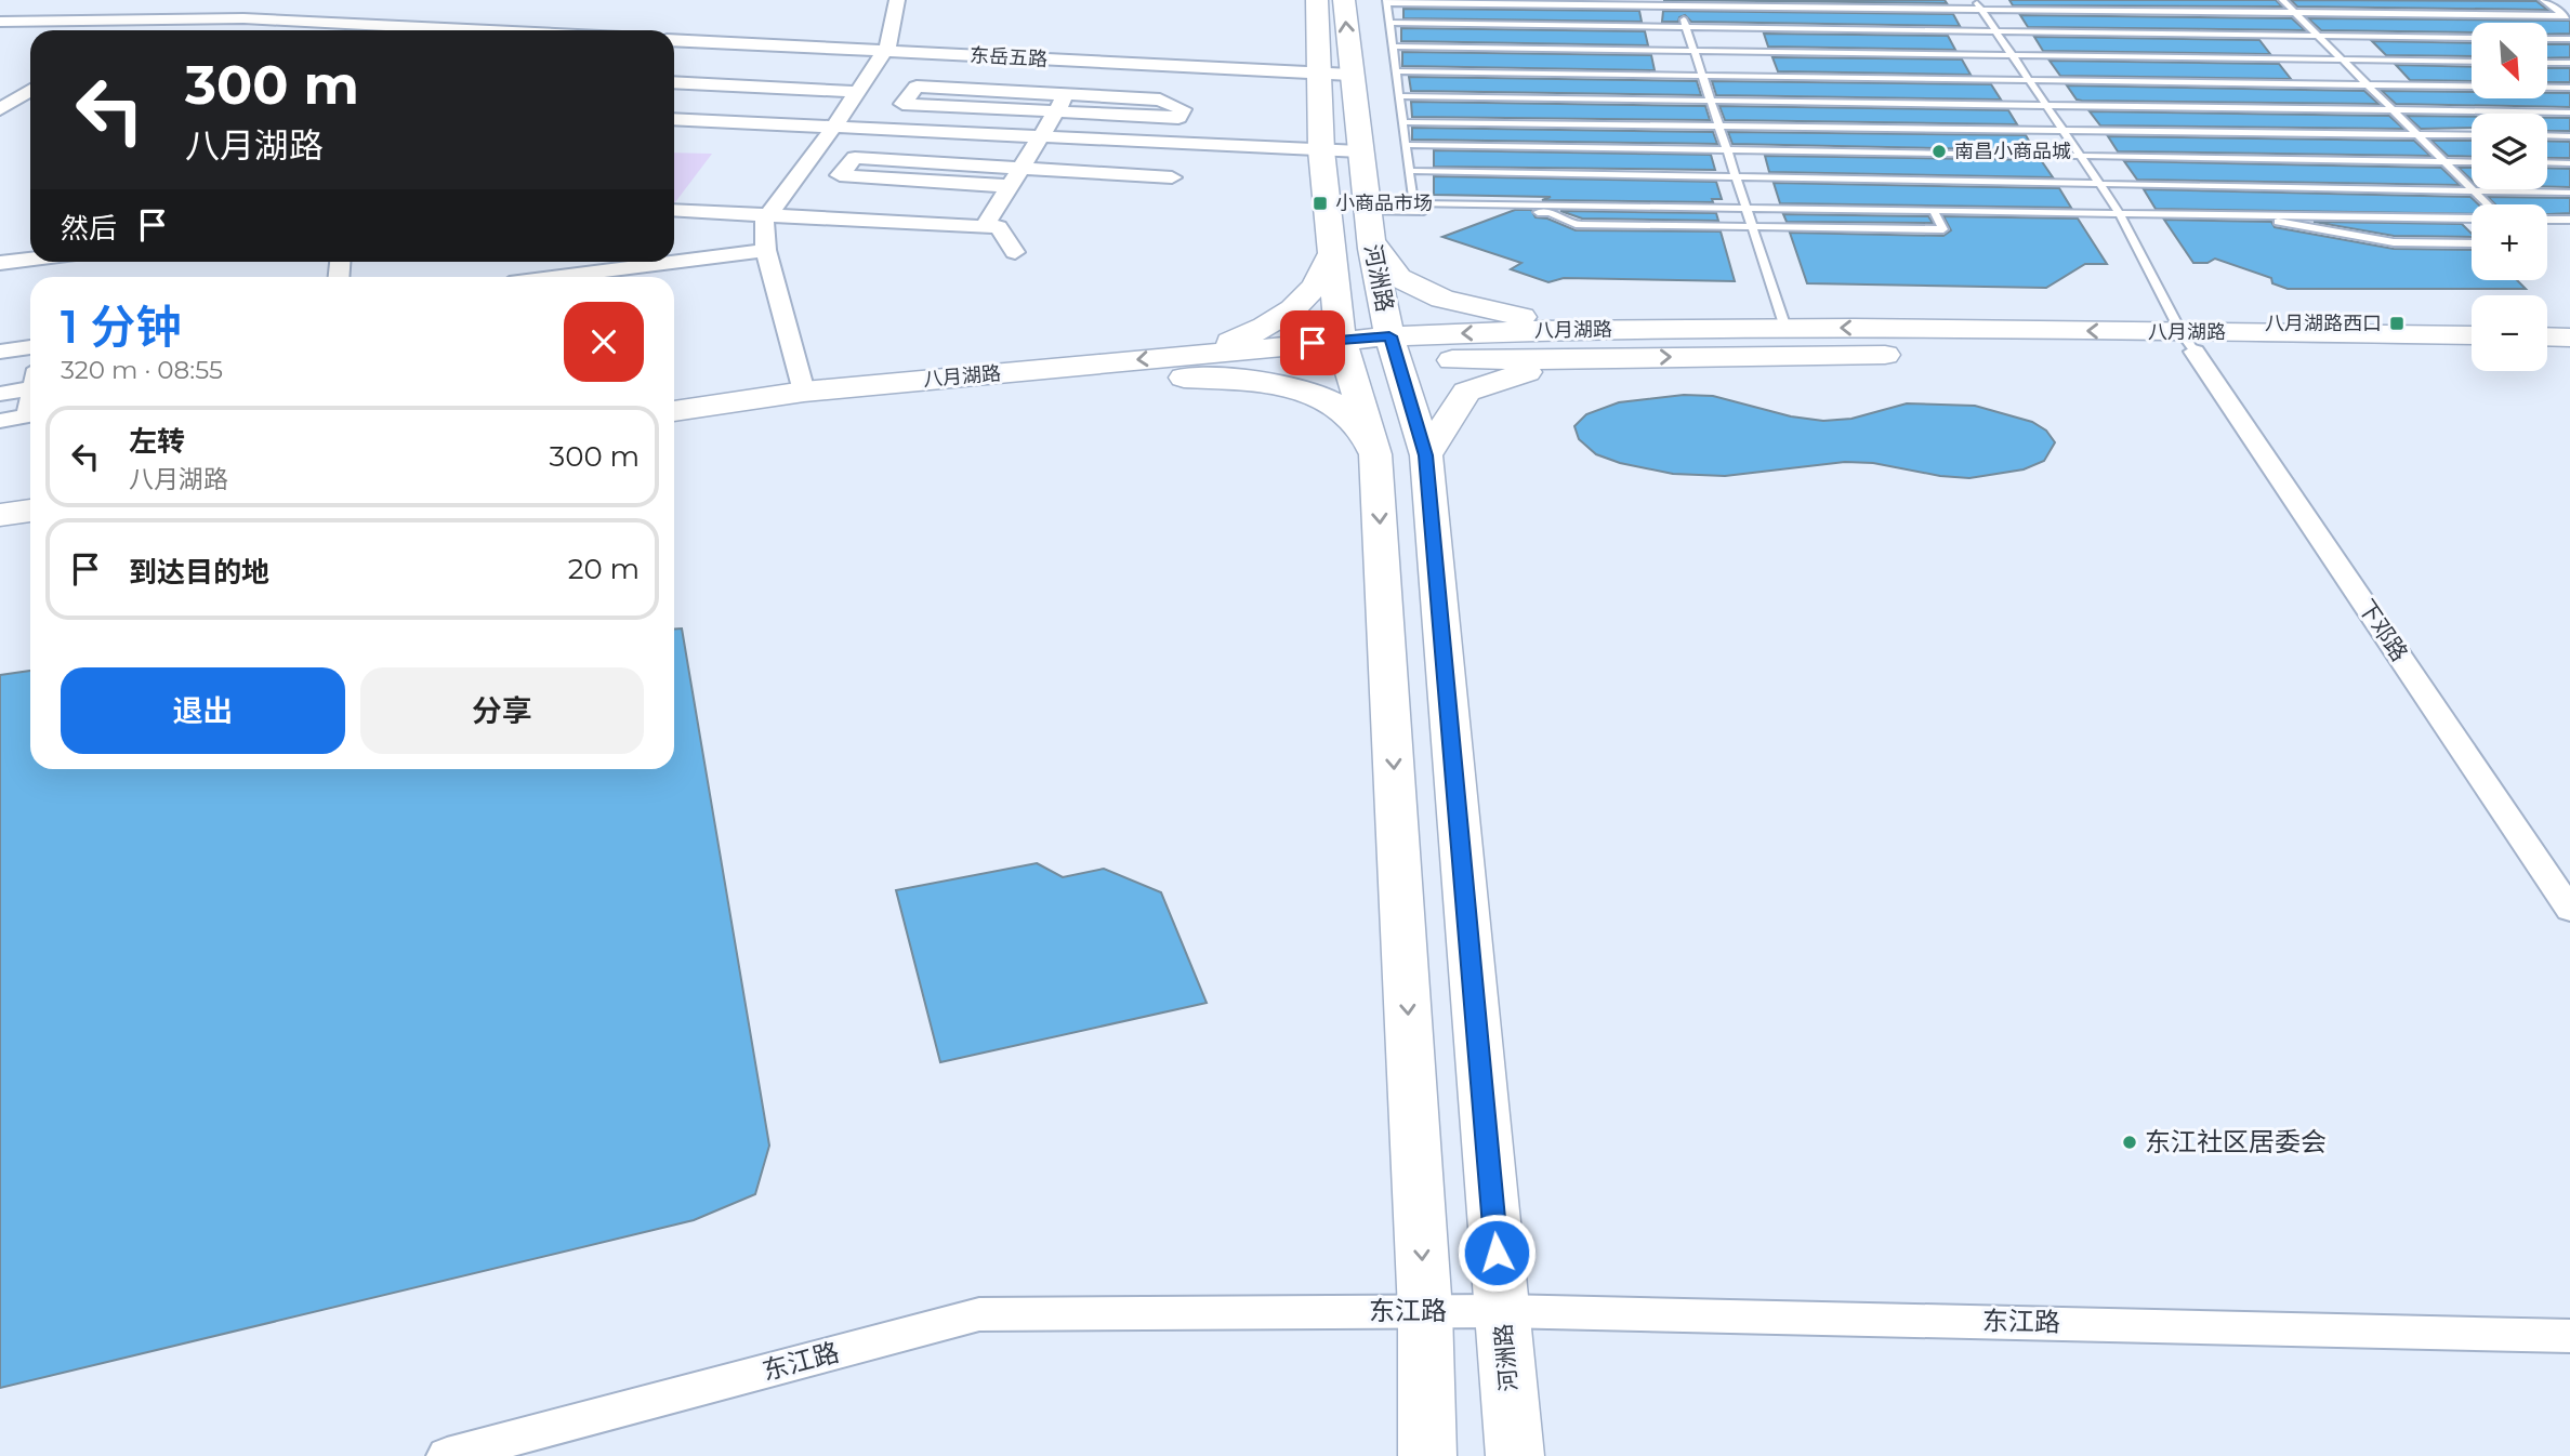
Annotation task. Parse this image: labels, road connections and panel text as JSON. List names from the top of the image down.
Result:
{
  "streets": {
    "main road": ["河洲路", "八月湖路"],
    "street": ["东岳五路", "下邓路", "东江路"]
  },
  "crossings": [
    ["东岳五路", "河洲路"],
    ["河洲路", "八月湖路"],
    ["河洲路", "东江路"],
    ["八月湖路", "下邓路"]
  ],
  "places": {
    "other": ["南昌小商品城", "东江社区居委会"],
    "transit": ["小商品市场", "八月湖路西口"]
  },
  "north": "bottom right",
  "page": {
    "map_buttons": ["+", "−"],
    "turn": ["300 m", "八月湖路"],
    "then": "然后",
    "heading": ["1 分钟", "320 m · 08:55"],
    "list": [
      {
        "name": "左转",
        "note": "八月湖路",
        "value": "300 m"
      },
      {
        "name": "到达目的地",
        "value": "20 m"
      }
    ],
    "buttons": ["退出", "分享"]
  }
}
